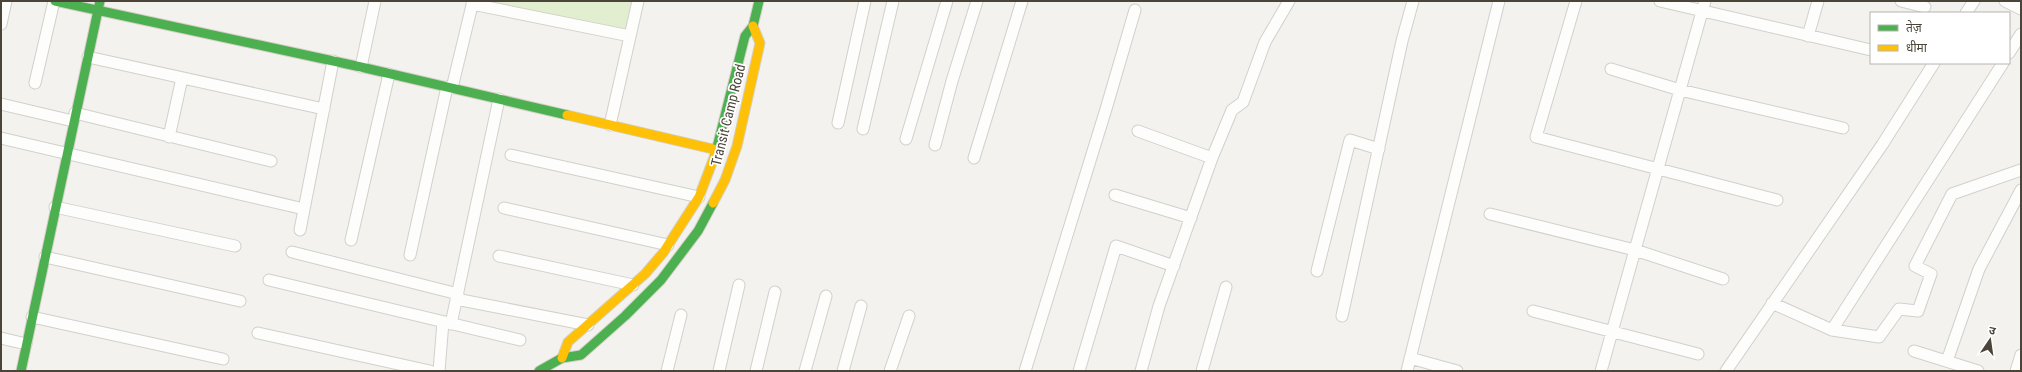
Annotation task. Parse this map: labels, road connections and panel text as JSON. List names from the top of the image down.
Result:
{
  "streets": {
    "street": ["Transit Camp Road"]
  },
  "legend": ["तेज़", "धीमा"],
  "north": "top"
}
